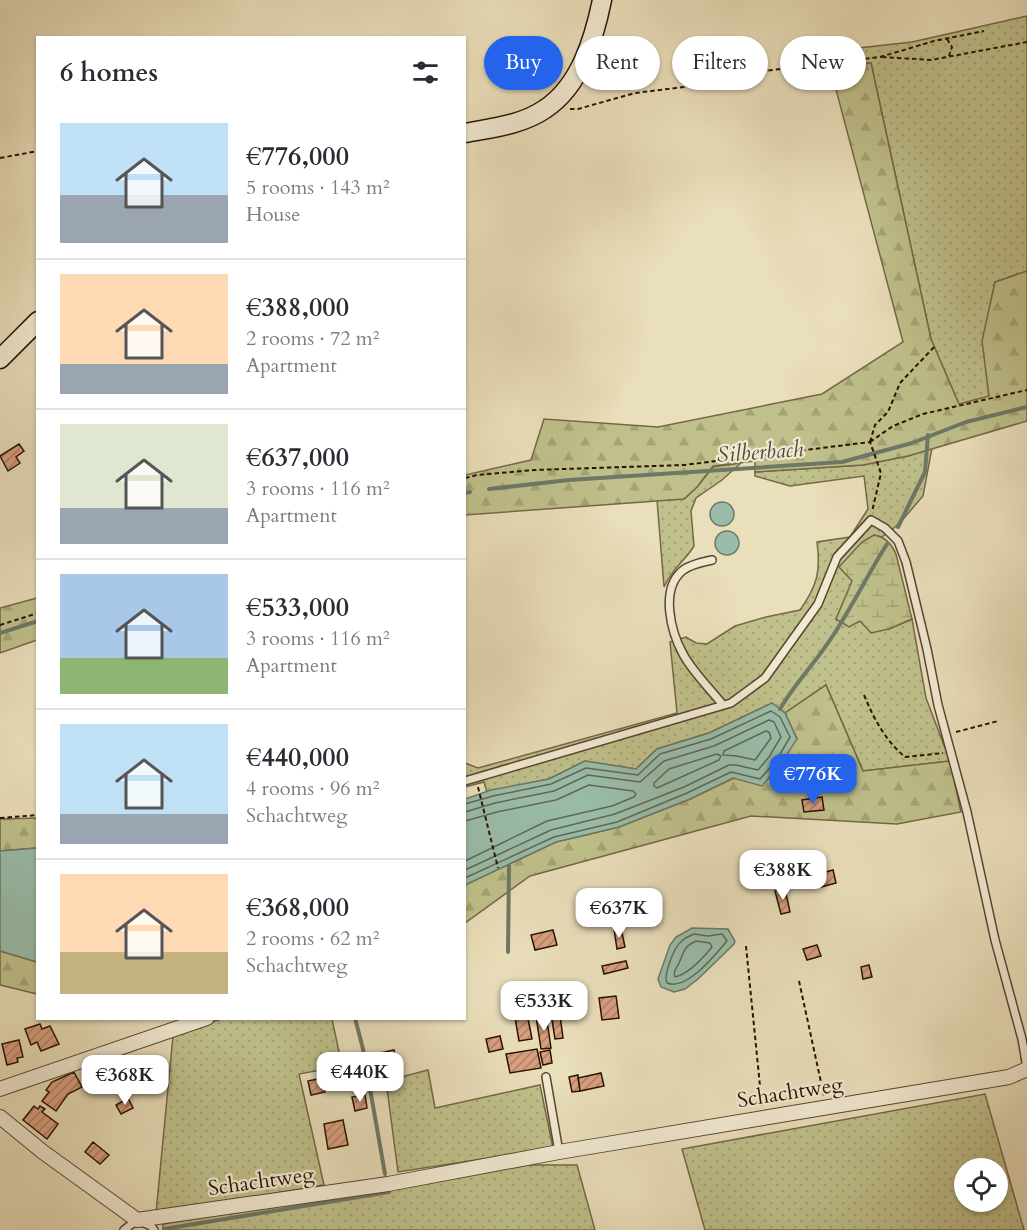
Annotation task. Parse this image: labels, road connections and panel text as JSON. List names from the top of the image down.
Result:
{
  "streets": {
    "street": ["Schachtweg"]
  },
  "water": ["Silberbach"],
  "page": {
    "chip": [
      "Buy",
      "Rent",
      "Filters",
      "New"
    ],
    "heading": "6 homes",
    "list": [
      {
        "name": "€776,000",
        "note": "5 rooms · 143 m² · House"
      },
      {
        "name": "€388,000",
        "note": "2 rooms · 72 m² · Apartment"
      },
      {
        "name": "€637,000",
        "note": "3 rooms · 116 m² · Apartment"
      },
      {
        "name": "€533,000",
        "note": "3 rooms · 116 m² · Apartment"
      },
      {
        "name": "€440,000",
        "note": "4 rooms · 96 m² · Schachtweg"
      },
      {
        "name": "€368,000",
        "note": "2 rooms · 62 m² · Schachtweg"
      }
    ],
    "price": [
      "€776K",
      "€388K",
      "€637K",
      "€533K",
      "€440K",
      "€368K"
    ]
  }
}
